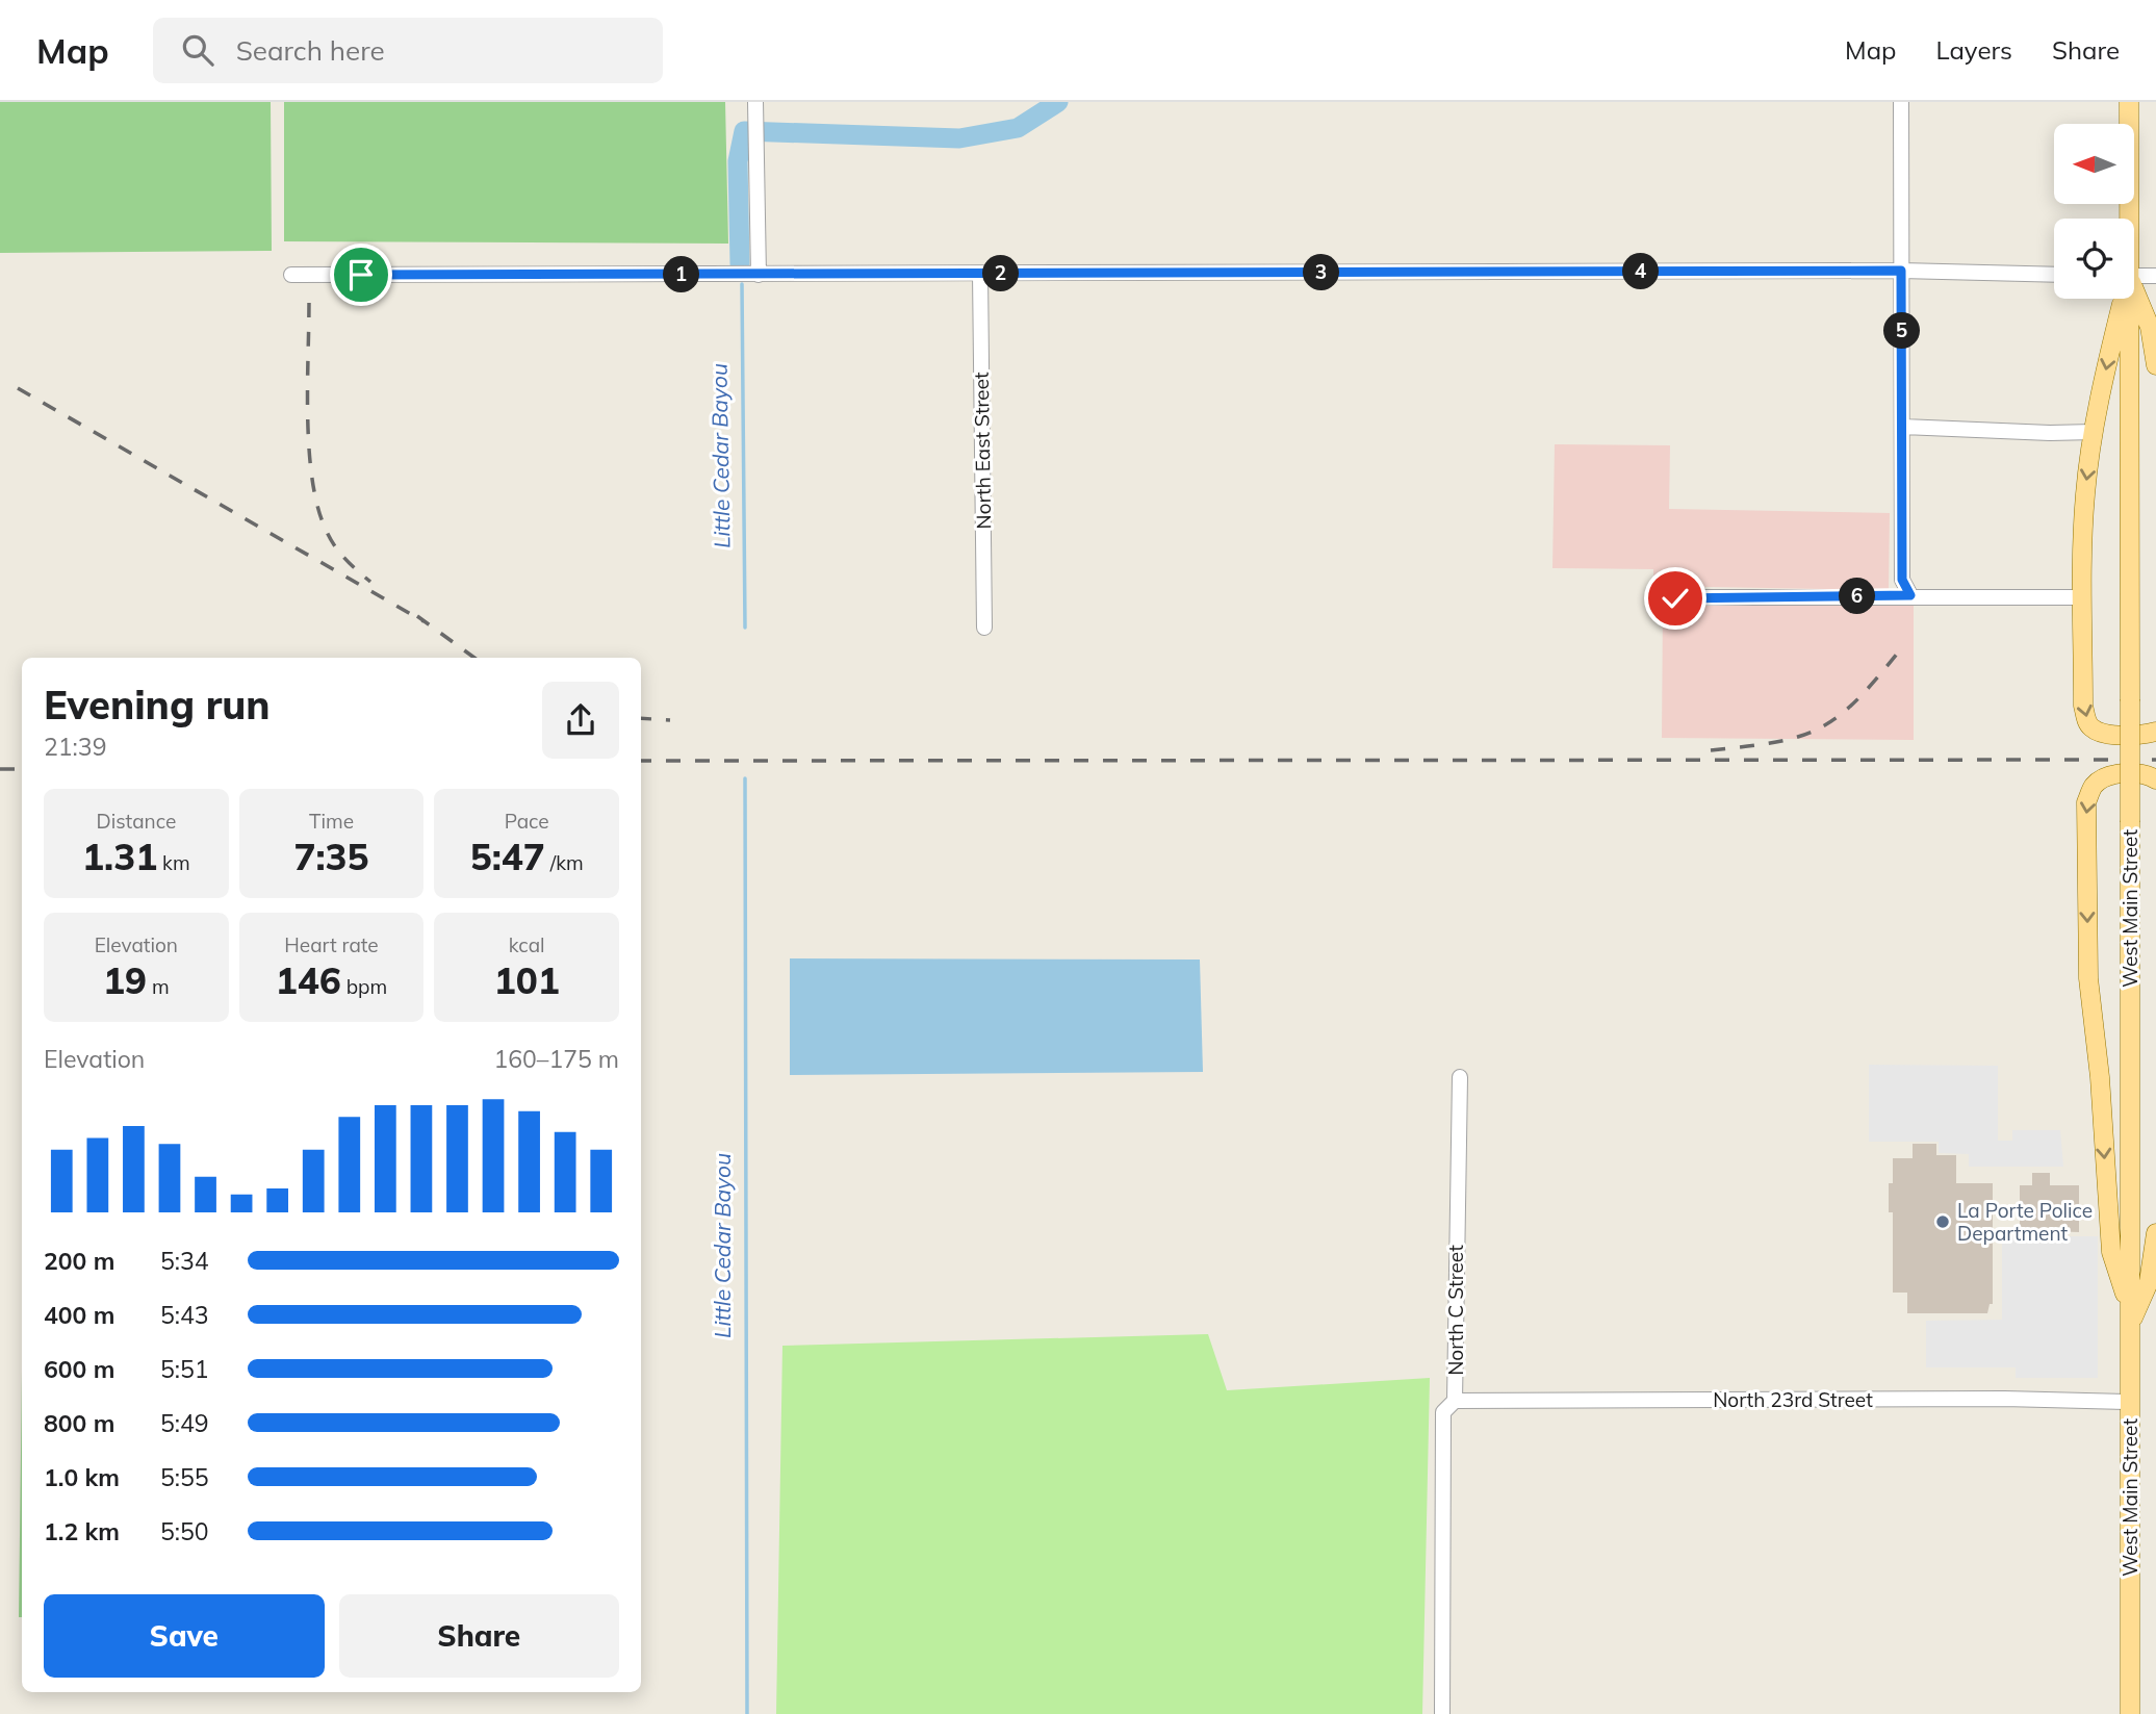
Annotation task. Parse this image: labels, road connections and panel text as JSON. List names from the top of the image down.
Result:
{
  "streets": {
    "main road": ["West Main Street"],
    "street": ["North East Street", "North C Street", "North 23rd Street"]
  },
  "crossings": [
    ["West Main Street", "North 23rd Street"],
    ["North C Street", "North 23rd Street"]
  ],
  "water": ["Little Cedar Bayou"],
  "places": ["La Porte Police Department"],
  "north": "left",
  "page": {
    "header": "Map",
    "search": "Search here",
    "nav": ["Map", "Layers", "Share"],
    "pins": [
      "4",
      "3",
      "2",
      "1",
      "5",
      "6"
    ],
    "heading": ["Evening run", "21:39"],
    "stats": [
      ["Distance", "1.31 km"],
      ["Time", "7:35"],
      ["Pace", "5:47 /km"],
      ["Elevation", "19 m"],
      ["Heart rate", "146 bpm"],
      ["kcal", "101"]
    ],
    "chart": ["Elevation", "160–175 m"],
    "list": [
      {
        "name": "200 m",
        "note": "5:34"
      },
      {
        "name": "400 m",
        "note": "5:43"
      },
      {
        "name": "600 m",
        "note": "5:51"
      },
      {
        "name": "800 m",
        "note": "5:49"
      },
      {
        "name": "1.0 km",
        "note": "5:55"
      },
      {
        "name": "1.2 km",
        "note": "5:50"
      }
    ],
    "buttons": ["Save", "Share"]
  }
}
